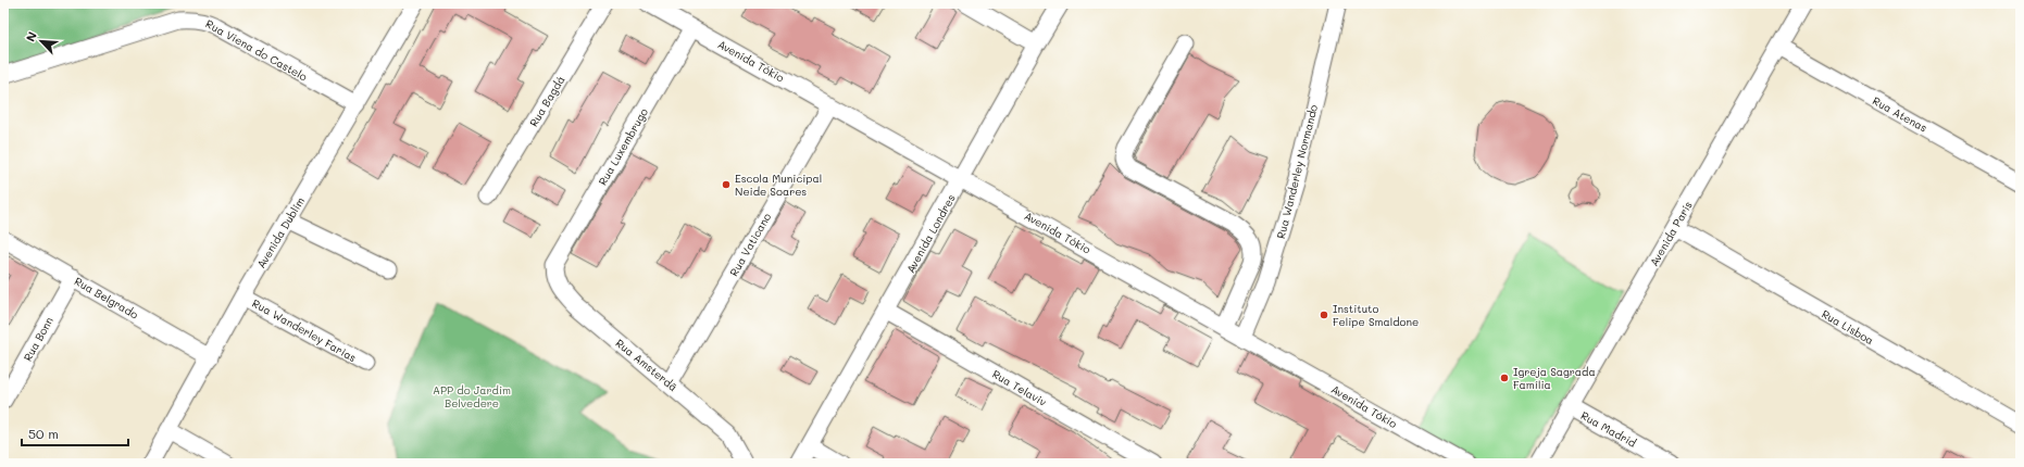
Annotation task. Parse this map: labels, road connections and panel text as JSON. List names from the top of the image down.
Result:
{
  "streets": {
    "street": [
      "Rua Viena do Castelo",
      "Avenida Tókio",
      "Rua Bagdá",
      "Rua Atenas",
      "Rua Luxembrugo",
      "Rua Wanderley Normando",
      "Avenida Dublim",
      "Avenida Londres",
      "Avenida Paris",
      "Rua Vaticano",
      "Rua Belgrado",
      "Rua Lisboa",
      "Rua Wanderley Farias",
      "Rua Bonn",
      "Rua Amsterdã",
      "Rua Telaviv",
      "Rua Madrid"
    ]
  },
  "crossings": [
    ["Rua Viena do Castelo", "Avenida Dublim"],
    ["Avenida Tókio", "Rua Luxembrugo"],
    ["Avenida Tókio", "Rua Wanderley Normando"],
    ["Avenida Tókio", "Avenida Londres"],
    ["Avenida Tókio", "Rua Vaticano"],
    ["Rua Atenas", "Avenida Paris"],
    ["Rua Luxembrugo", "Rua Amsterdã"],
    ["Avenida Dublim", "Rua Belgrado"],
    ["Avenida Dublim", "Rua Wanderley Farias"],
    ["Avenida Londres", "Rua Telaviv"],
    ["Avenida Paris", "Rua Lisboa"],
    ["Avenida Paris", "Rua Madrid"],
    ["Rua Vaticano", "Rua Amsterdã"],
    ["Rua Belgrado", "Rua Bonn"]
  ],
  "parks": ["APP do Jardim Belvedere"],
  "places": ["Escola Municipal Neide Soares", "Instituto Felipe Smaldone", "Igreja Sagrada Família"],
  "scale_bar": "50 m",
  "north": "top left"
}
